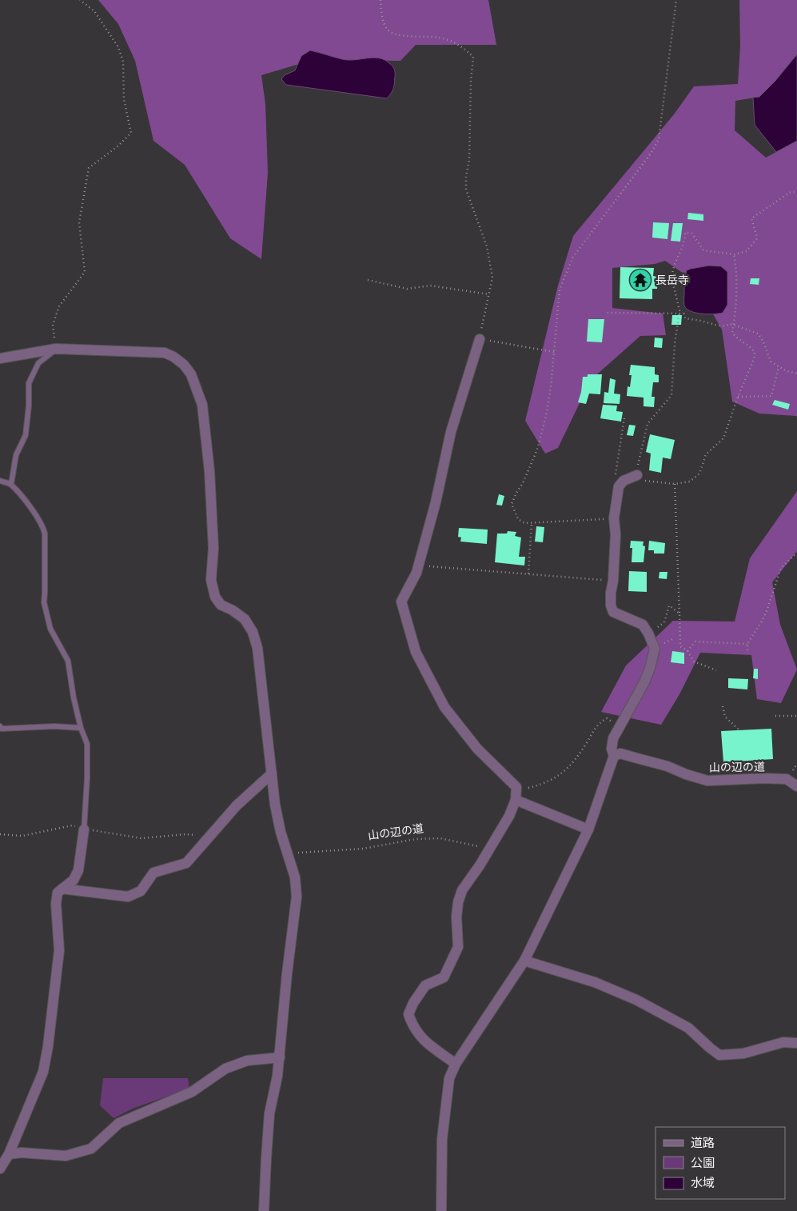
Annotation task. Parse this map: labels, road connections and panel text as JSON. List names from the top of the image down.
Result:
{
  "streets": {
    "street": ["山の辺の道"]
  },
  "places": {
    "temple": ["長岳寺"]
  },
  "legend": ["道路", "公園", "水域"]
}
